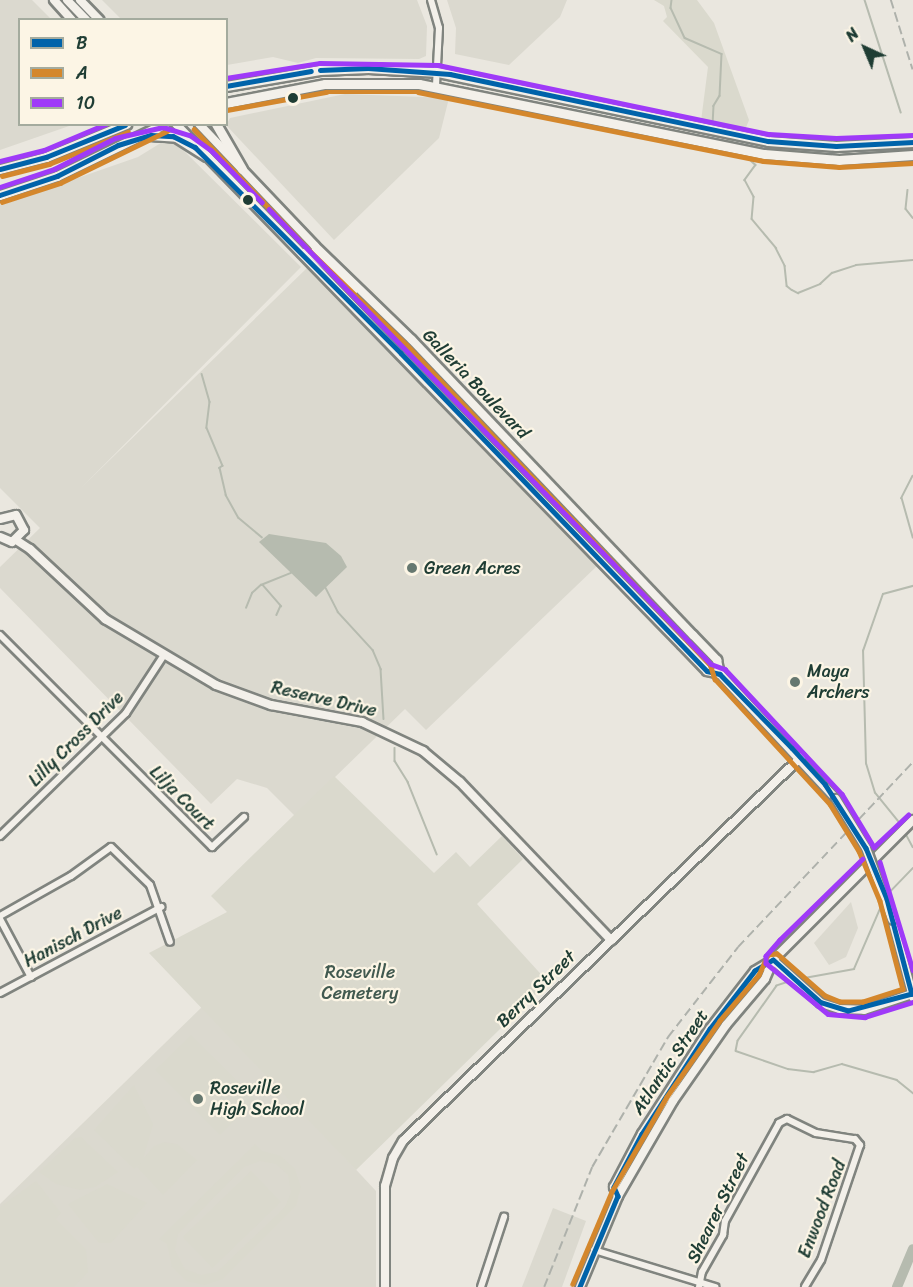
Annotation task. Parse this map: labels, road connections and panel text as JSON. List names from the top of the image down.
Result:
{
  "streets": {
    "main road": [
      "Galleria Boulevard",
      "Reserve Drive",
      "Berry Street",
      "Atlantic Street"
    ],
    "street": [
      "Lilly Cross Drive",
      "Lilja Court",
      "Hanisch Drive",
      "Shearer Street",
      "Enwood Road"
    ]
  },
  "crossings": [
    ["Galleria Boulevard", "Berry Street"],
    ["Reserve Drive", "Lilly Cross Drive"],
    ["Reserve Drive", "Berry Street"],
    ["Lilly Cross Drive", "Lilja Court"],
    ["Shearer Street", "Enwood Road"]
  ],
  "parks": ["Roseville Cemetery"],
  "places": ["Green Acres", "Maya Archers", "Roseville High School"],
  "lines": ["transit line 10", "transit line B", "transit line A"],
  "legend": ["B", "A", "10"],
  "north": "top left"
}
